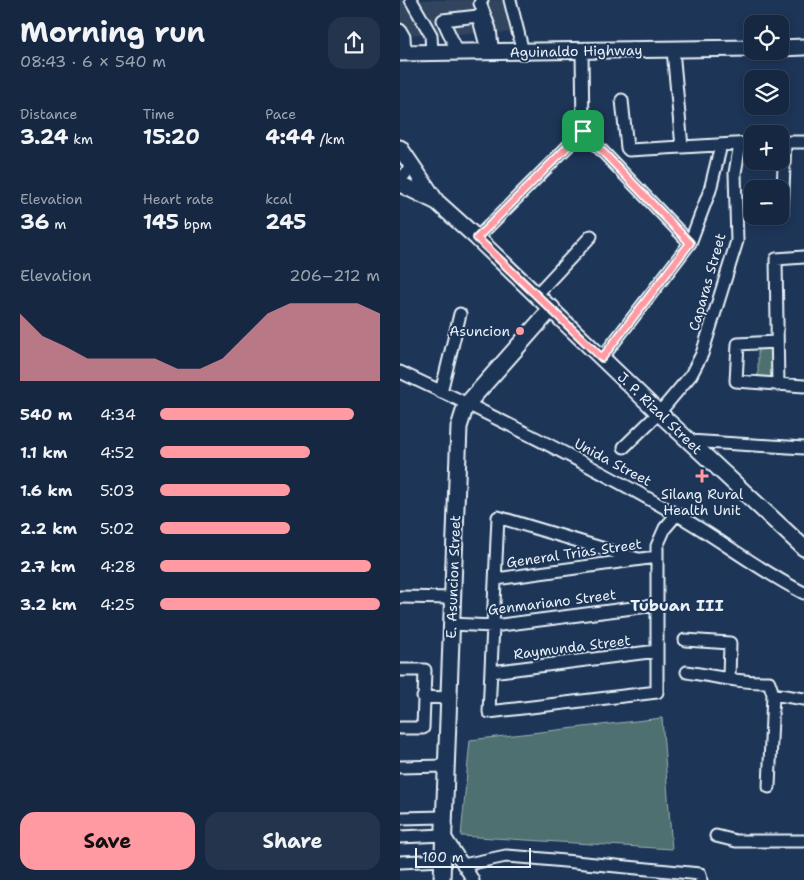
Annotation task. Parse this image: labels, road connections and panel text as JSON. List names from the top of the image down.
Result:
{
  "streets": {
    "main road": ["Aguinaldo Highway", "J. P. Rizal Street", "E. Asuncion Street"],
    "street": [
      "Caparas Street",
      "Unida Street",
      "General Trias Street",
      "Genmariano Street",
      "Raymunda Street"
    ]
  },
  "crossings": [
    ["Caparas Street", "J. P. Rizal Street"],
    ["J. P. Rizal Street", "E. Asuncion Street"],
    ["Unida Street", "E. Asuncion Street"],
    ["E. Asuncion Street", "Genmariano Street"]
  ],
  "districts": ["Tubuan III"],
  "places": {
    "other": ["Asuncion"],
    "health": ["Silang Rural Health Unit"]
  },
  "scale_bar": "100 m",
  "page": {
    "heading": ["Morning run", "08:43 · 6 × 540 m"],
    "map_buttons": ["+", "−"],
    "stats": [
      ["Distance", "3.24 km"],
      ["Time", "15:20"],
      ["Pace", "4:44 /km"],
      ["Elevation", "36 m"],
      ["Heart rate", "145 bpm"],
      ["kcal", "245"]
    ],
    "chart": ["Elevation", "206–212 m"],
    "list": [
      {
        "name": "540 m",
        "note": "4:34"
      },
      {
        "name": "1.1 km",
        "note": "4:52"
      },
      {
        "name": "1.6 km",
        "note": "5:03"
      },
      {
        "name": "2.2 km",
        "note": "5:02"
      },
      {
        "name": "2.7 km",
        "note": "4:28"
      },
      {
        "name": "3.2 km",
        "note": "4:25"
      }
    ],
    "buttons": ["Save", "Share"],
    "scale": "100 m"
  }
}
